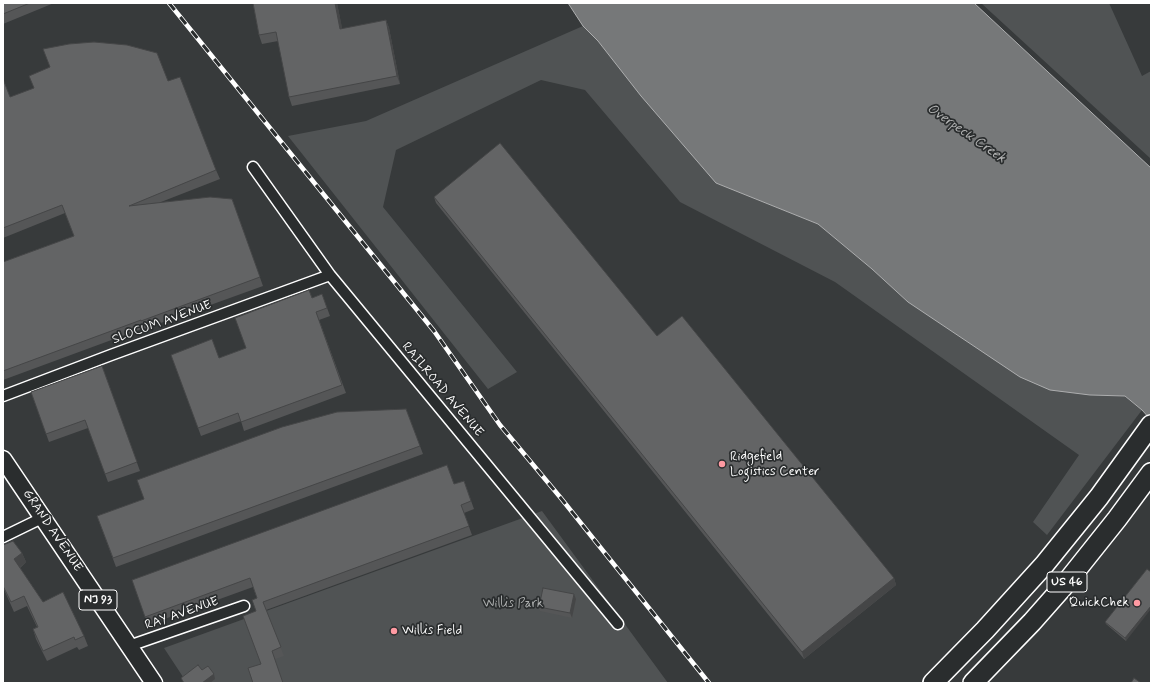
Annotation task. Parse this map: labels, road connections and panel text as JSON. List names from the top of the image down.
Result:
{
  "streets": {
    "highway": ["US 46"],
    "main road": ["GRAND AVENUE", "NJ 93"],
    "street": ["SLOCUM AVENUE", "RAILROAD AVENUE", "RAY AVENUE"]
  },
  "crossings": [
    ["SLOCUM AVENUE", "RAILROAD AVENUE"],
    ["GRAND AVENUE", "RAY AVENUE"]
  ],
  "water": ["Overpeck Creek"],
  "parks": ["Willis Park"],
  "places": ["Ridgefield Logistics Center", "QuickChek", "Willis Field"]
}
